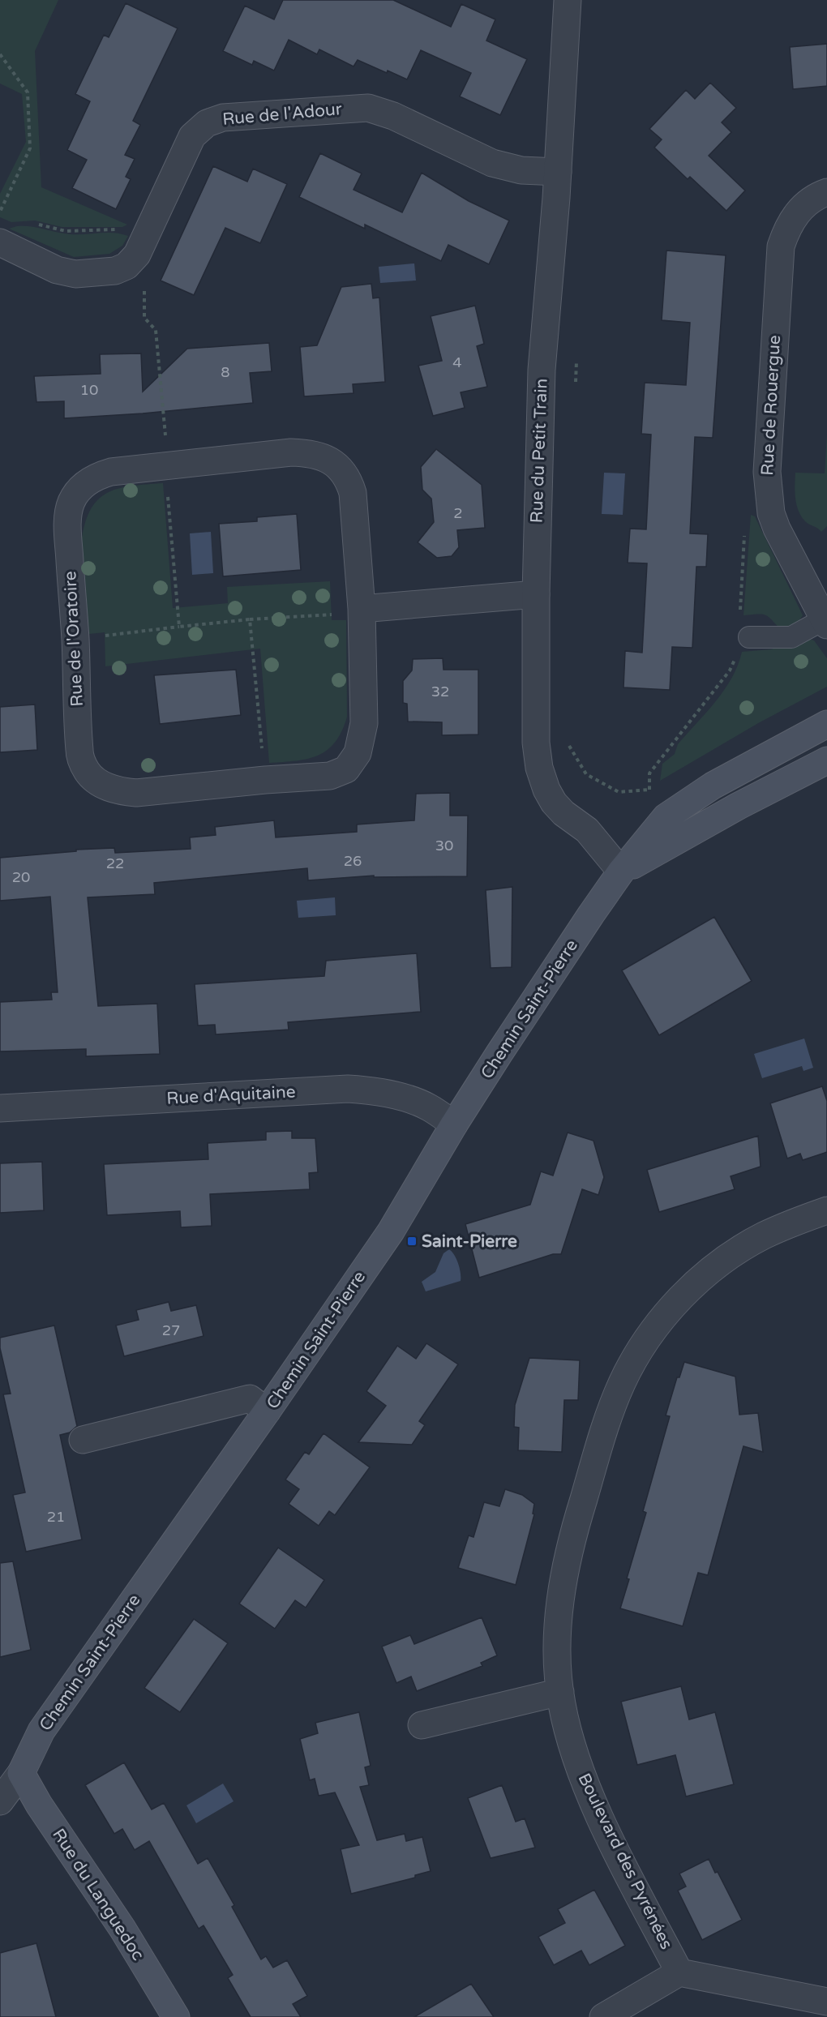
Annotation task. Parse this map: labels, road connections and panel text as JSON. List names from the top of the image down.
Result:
{
  "streets": {
    "main road": ["Chemin Saint-Pierre", "Rue du Languedoc"],
    "street": [
      "Rue de l'Adour",
      "Rue de Rouergue",
      "Rue du Petit Train",
      "Rue de l'Oratoire",
      "Rue d'Aquitaine",
      "Boulevard des Pyrénées"
    ]
  },
  "crossings": [
    ["Rue de l'Adour", "Rue du Petit Train"],
    ["Rue du Petit Train", "Chemin Saint-Pierre"],
    ["Chemin Saint-Pierre", "Rue d'Aquitaine"],
    ["Chemin Saint-Pierre", "Rue du Languedoc"]
  ],
  "places": {
    "transit": ["Saint-Pierre"]
  },
  "house_numbers": [
    "4",
    "8",
    "10",
    "2",
    "32",
    "30",
    "26",
    "22",
    "20",
    "27",
    "21"
  ]
}
